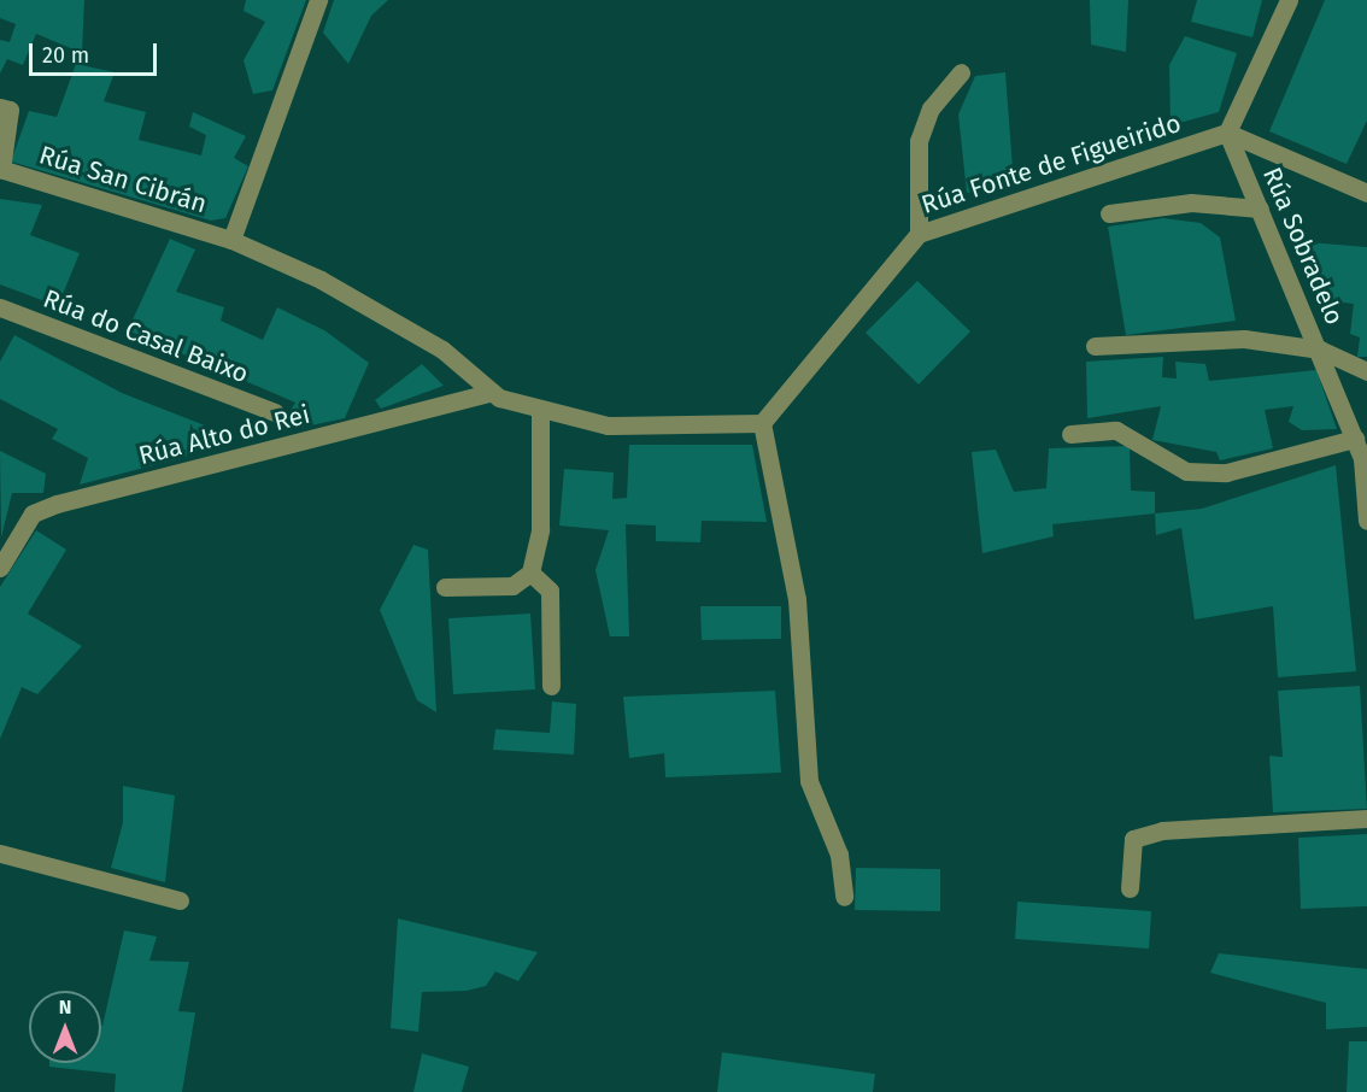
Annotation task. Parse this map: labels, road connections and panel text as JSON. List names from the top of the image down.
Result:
{
  "streets": {
    "street": [
      "Rúa Fonte de Figueirido",
      "Rúa San Cibrán",
      "Rúa Sobradelo",
      "Rúa do Casal Baixo",
      "Rúa Alto do Rei"
    ]
  },
  "crossings": [
    ["Rúa Fonte de Figueirido", "Rúa Sobradelo"]
  ],
  "scale_bar": "20 m",
  "north": "top"
}
